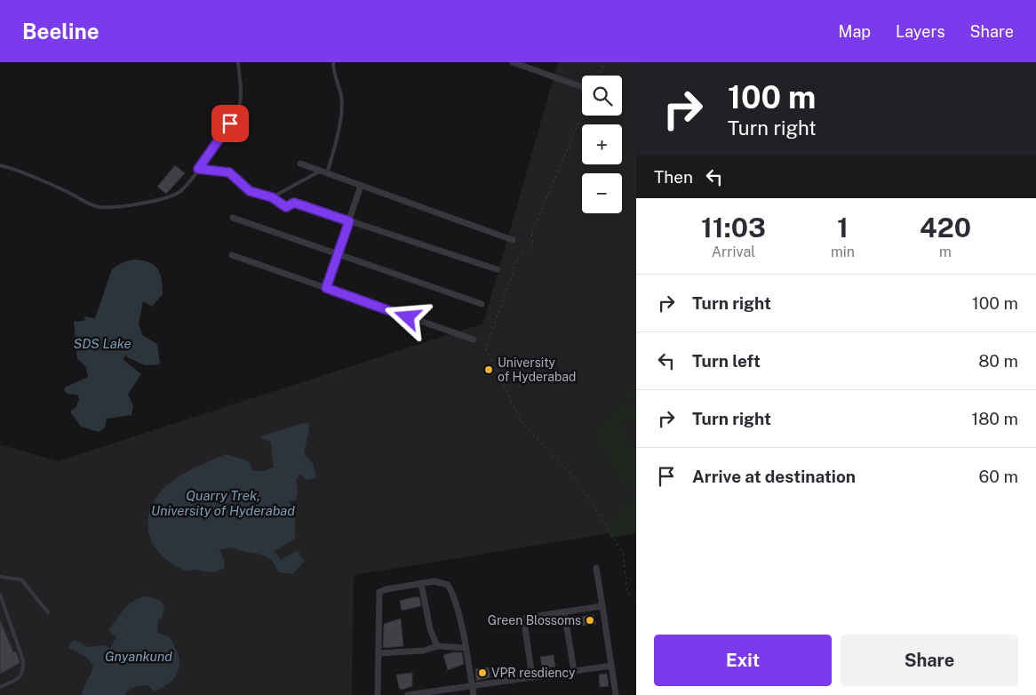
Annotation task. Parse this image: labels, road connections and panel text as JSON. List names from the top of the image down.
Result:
{
  "water": ["SDS Lake", "Quarry Trek, University of Hyderabad", "Gnyankund"],
  "places": ["University of Hyderabad", "Green Blossoms", "VPR resdiency"],
  "page": {
    "header": "Beeline",
    "nav": ["Map", "Layers", "Share"],
    "turn": ["100 m", "Turn right"],
    "map_buttons": ["+", "−"],
    "then": "Then",
    "eta": [
      "11:03",
      "Arrival",
      "1",
      "min",
      "420",
      "m"
    ],
    "list": [
      {
        "name": "Turn right",
        "value": "100 m"
      },
      {
        "name": "Turn left",
        "value": "80 m"
      },
      {
        "name": "Turn right",
        "value": "180 m"
      },
      {
        "name": "Arrive at destination",
        "value": "60 m"
      }
    ],
    "buttons": ["Exit", "Share"]
  }
}
